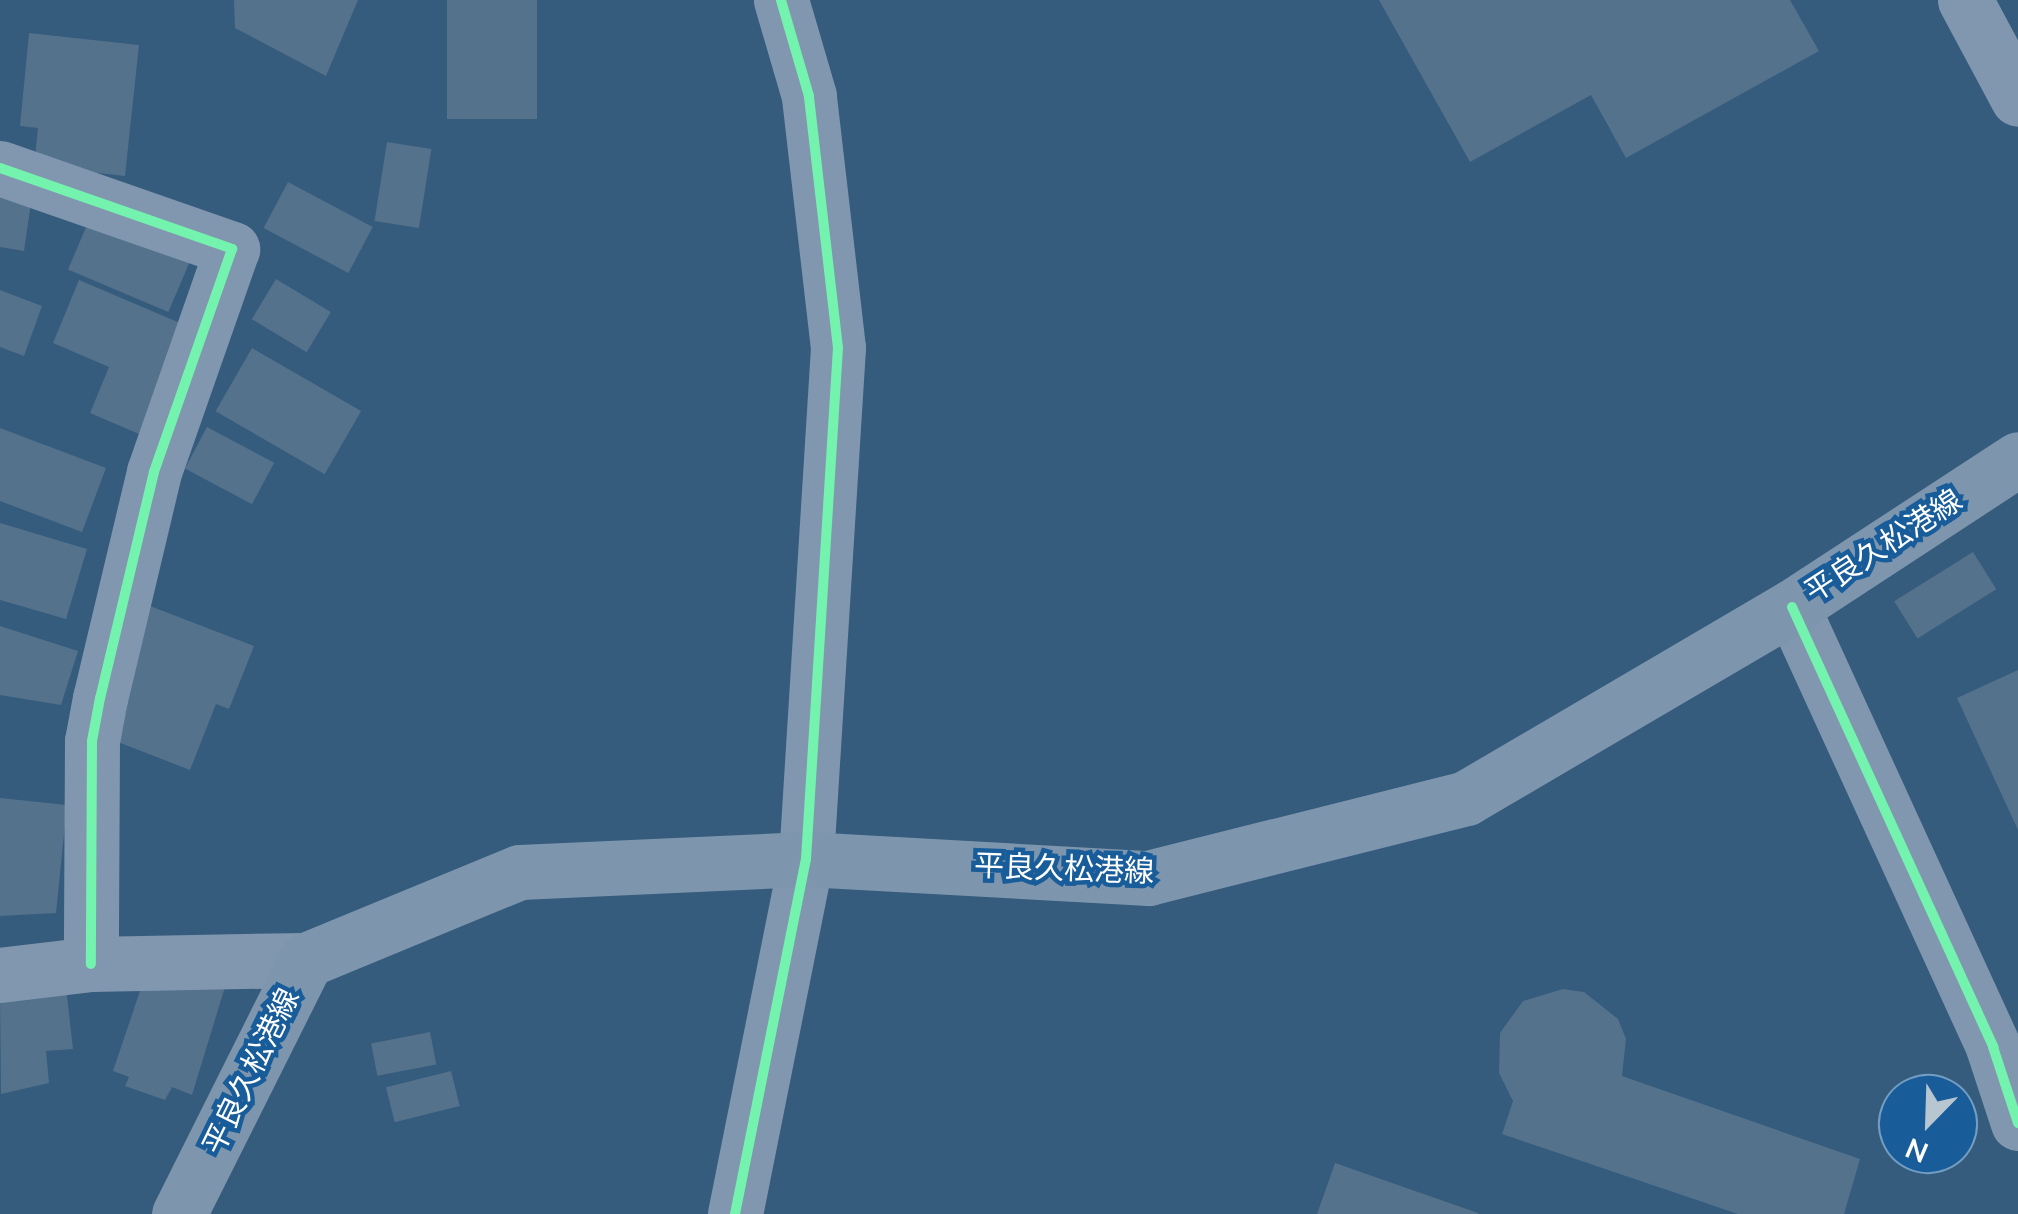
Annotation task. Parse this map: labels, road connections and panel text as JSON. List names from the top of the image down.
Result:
{
  "streets": {
    "main road": ["平良久松港線"]
  },
  "north": "bottom left"
}
